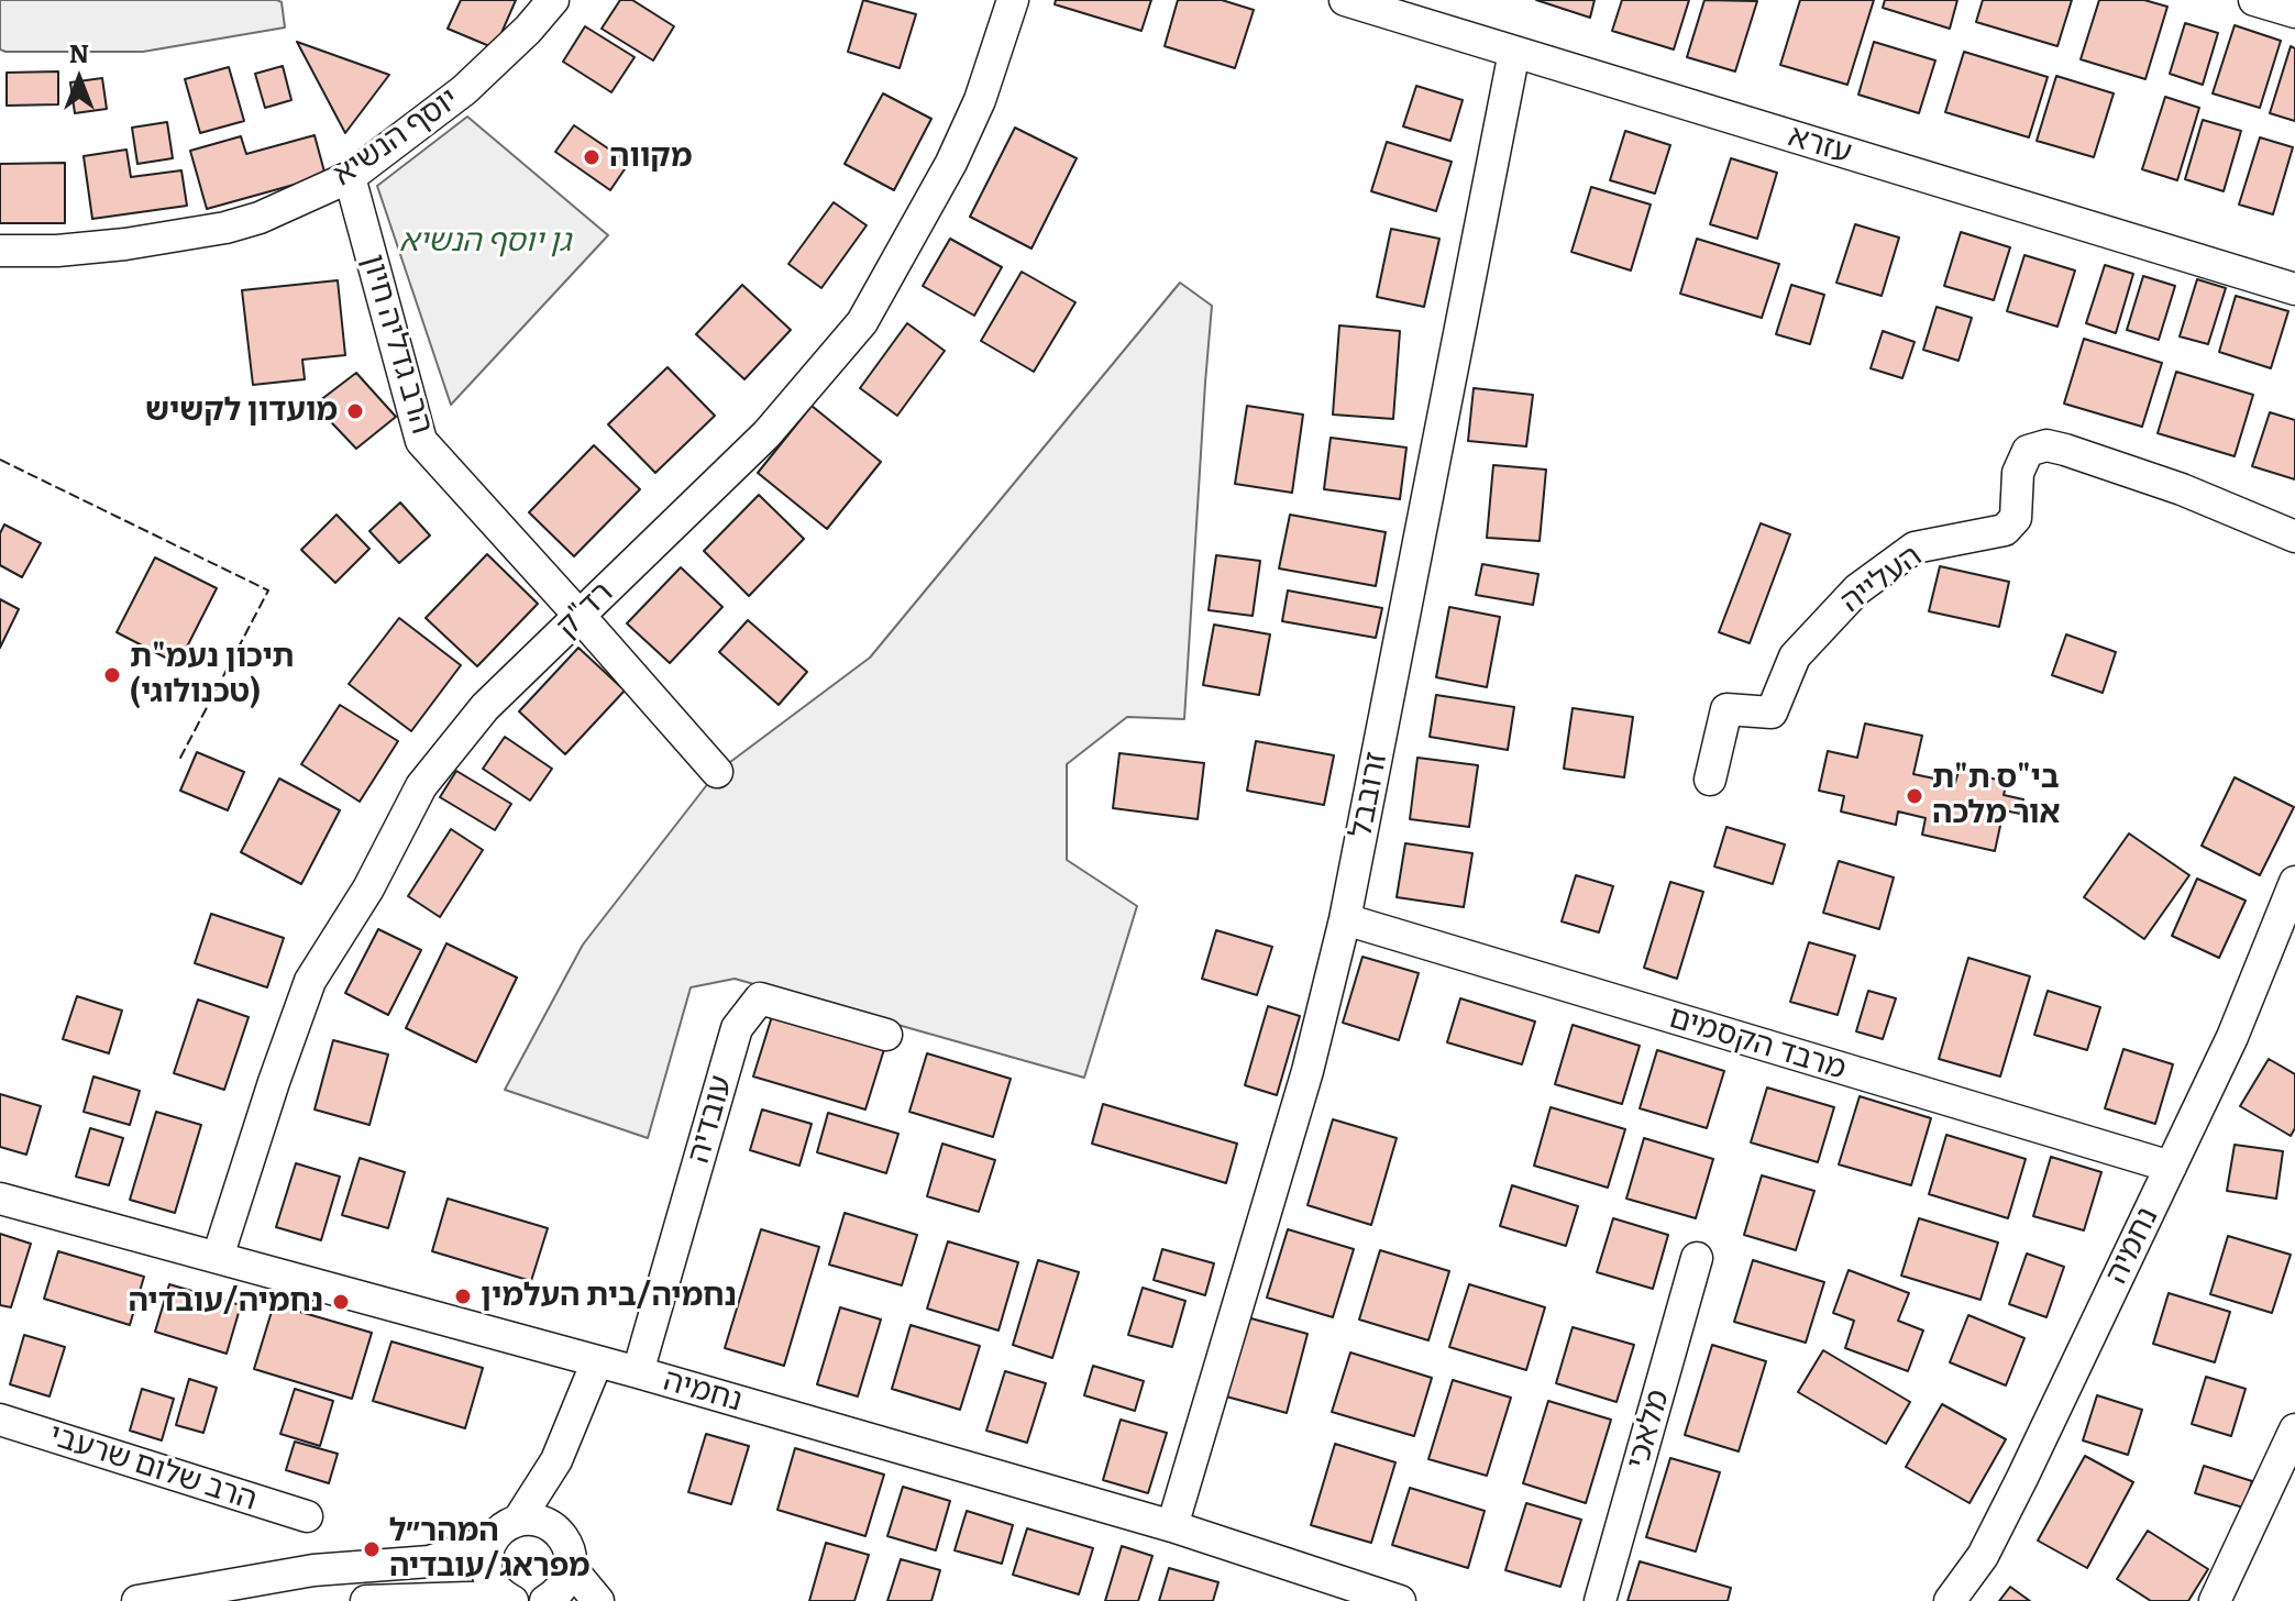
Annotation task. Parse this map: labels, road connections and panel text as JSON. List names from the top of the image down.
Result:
{
  "streets": {
    "street": [
      "יוסף הנשיא",
      "עזרא",
      "הרב גדליה חיון",
      "העלייה",
      "רד\"ק",
      "זרובבל",
      "מרבד הקסמים",
      "עובדיה",
      "נחמיה",
      "מלאכי",
      "הרב שלום שרעבי"
    ]
  },
  "crossings": [
    ["יוסף הנשיא", "הרב גדליה חיון"],
    ["עזרא", "זרובבל"],
    ["הרב גדליה חיון", "רד\"ק"],
    ["רד\"ק", "נחמיה"],
    ["זרובבל", "מרבד הקסמים"],
    ["זרובבל", "נחמיה"],
    ["מרבד הקסמים", "נחמיה"],
    ["עובדיה", "נחמיה"]
  ],
  "parks": ["גן יוסף הנשיא"],
  "places": [
    "מקווה",
    "מועדון לקשיש",
    "תיכון נעמ\"ת (טכנולוגי)",
    "בי\"ס ת\"ת אור מלכה",
    "נחמיה/בית העלמין",
    "נחמיה/עובדיה",
    "המהר״ל מפראג/עובדיה"
  ],
  "north": "top"
}
